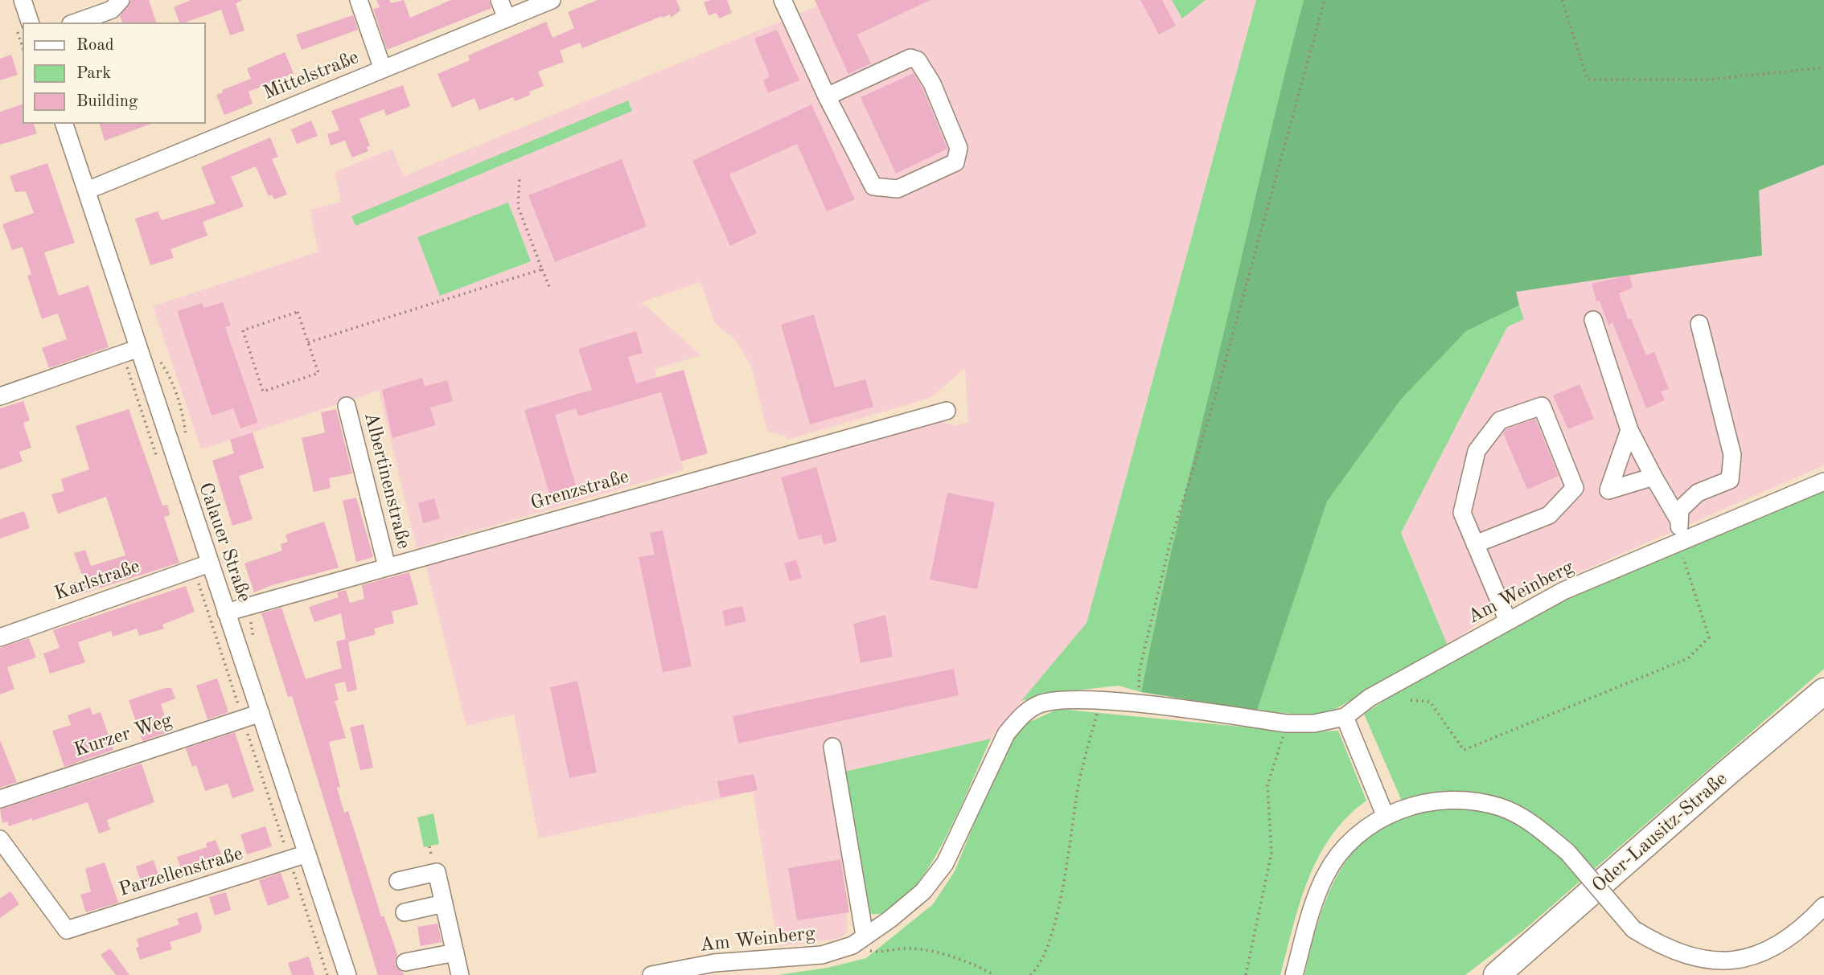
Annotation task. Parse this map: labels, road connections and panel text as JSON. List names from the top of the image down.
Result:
{
  "streets": {
    "highway": ["Oder-Lausitz-Straße"],
    "street": [
      "Mittelstraße",
      "Albertinenstraße",
      "Grenzstraße",
      "Calauer Straße",
      "Karlstraße",
      "Am Weinberg",
      "Kurzer Weg",
      "Parzellenstraße"
    ]
  },
  "crossings": [
    ["Mittelstraße", "Calauer Straße"],
    ["Albertinenstraße", "Grenzstraße"],
    ["Grenzstraße", "Calauer Straße"],
    ["Calauer Straße", "Karlstraße"],
    ["Calauer Straße", "Kurzer Weg"],
    ["Calauer Straße", "Parzellenstraße"]
  ],
  "legend": ["Road", "Park", "Building"]
}
